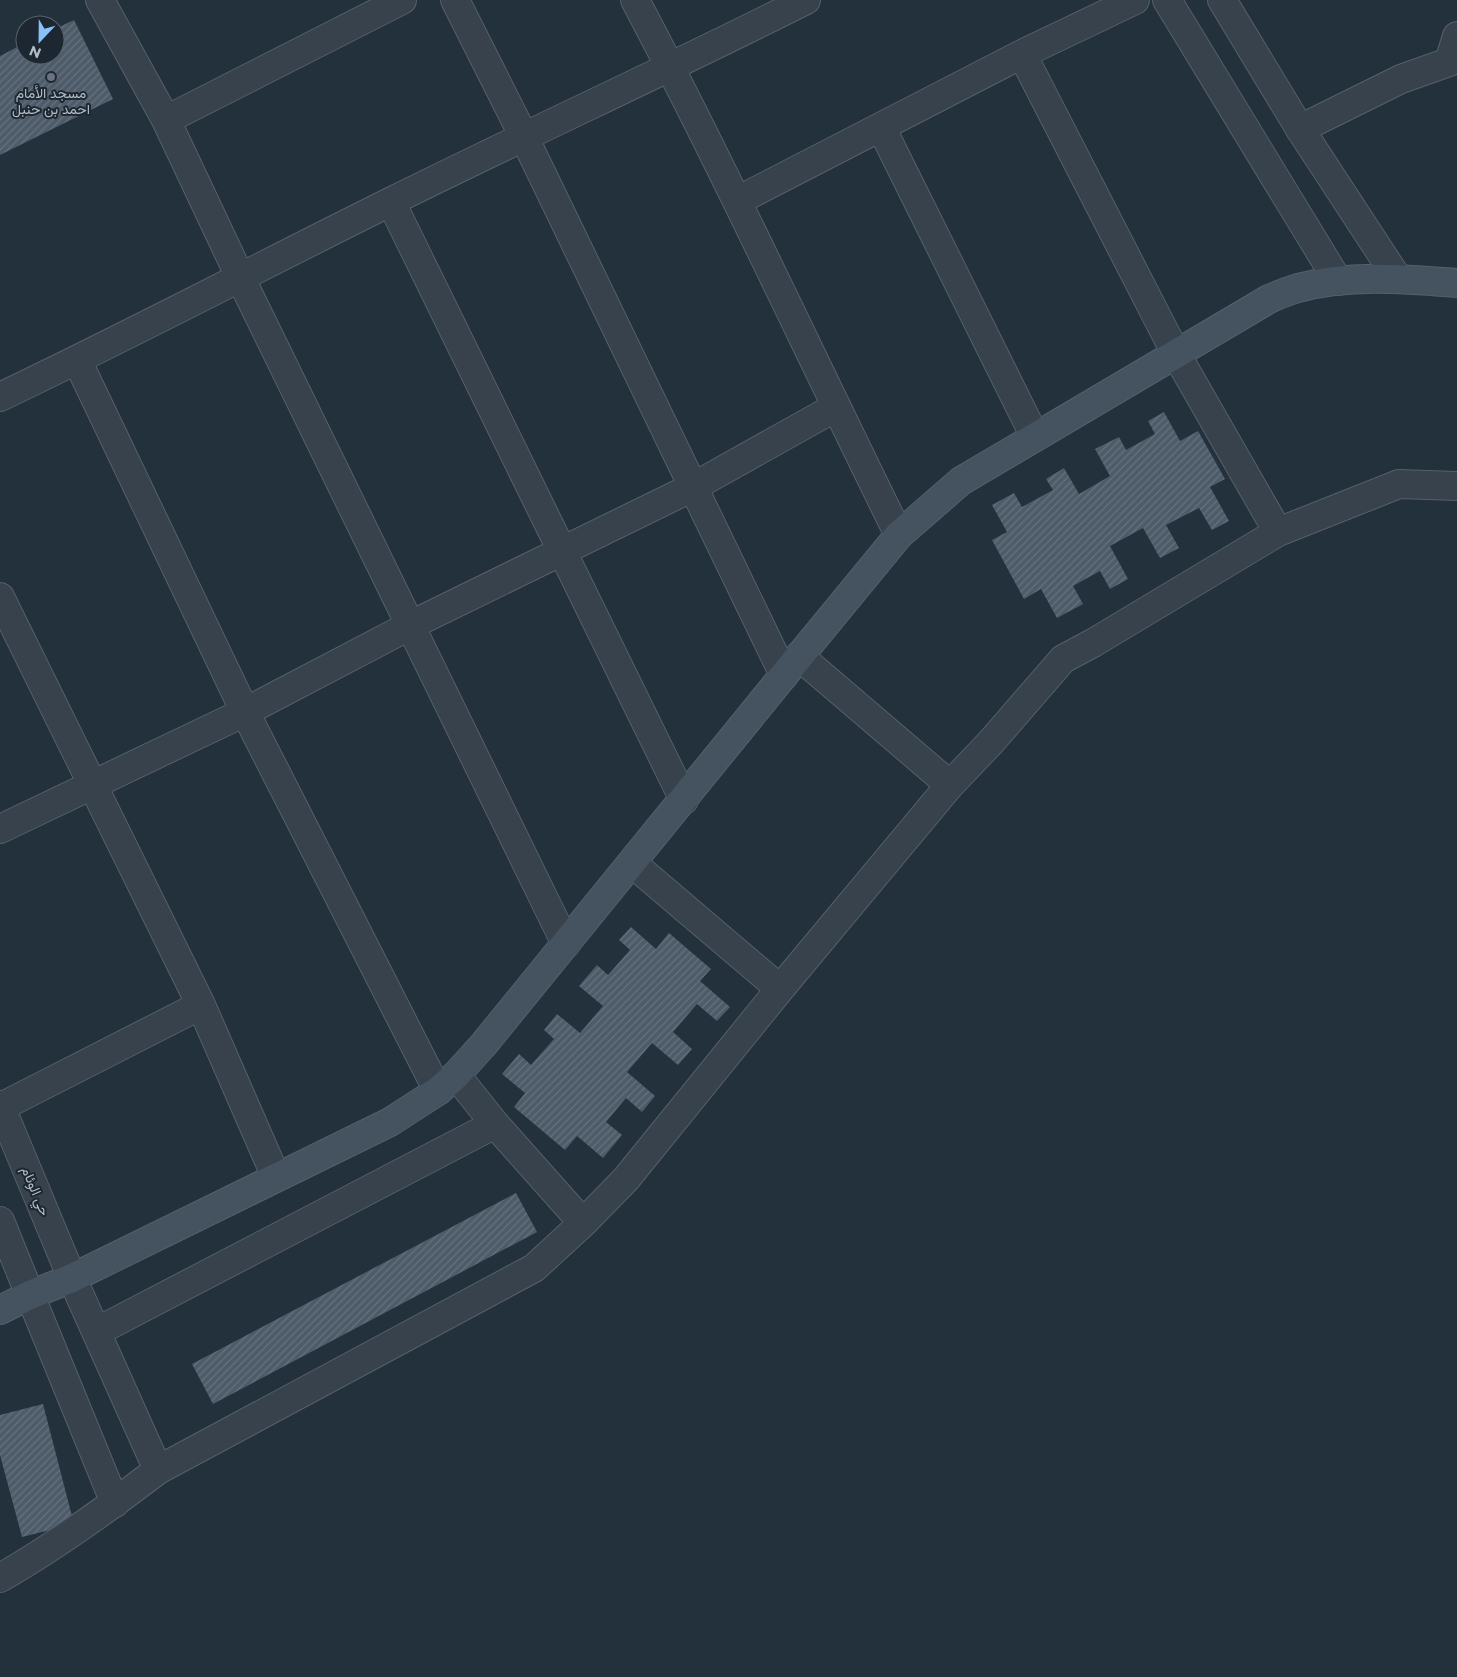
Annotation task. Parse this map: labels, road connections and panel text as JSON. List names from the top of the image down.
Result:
{
  "streets": {
    "street": ["حي الوئام"]
  },
  "places": ["مسجد الأمام احمد بن حنبل"],
  "north": "bottom"
}
